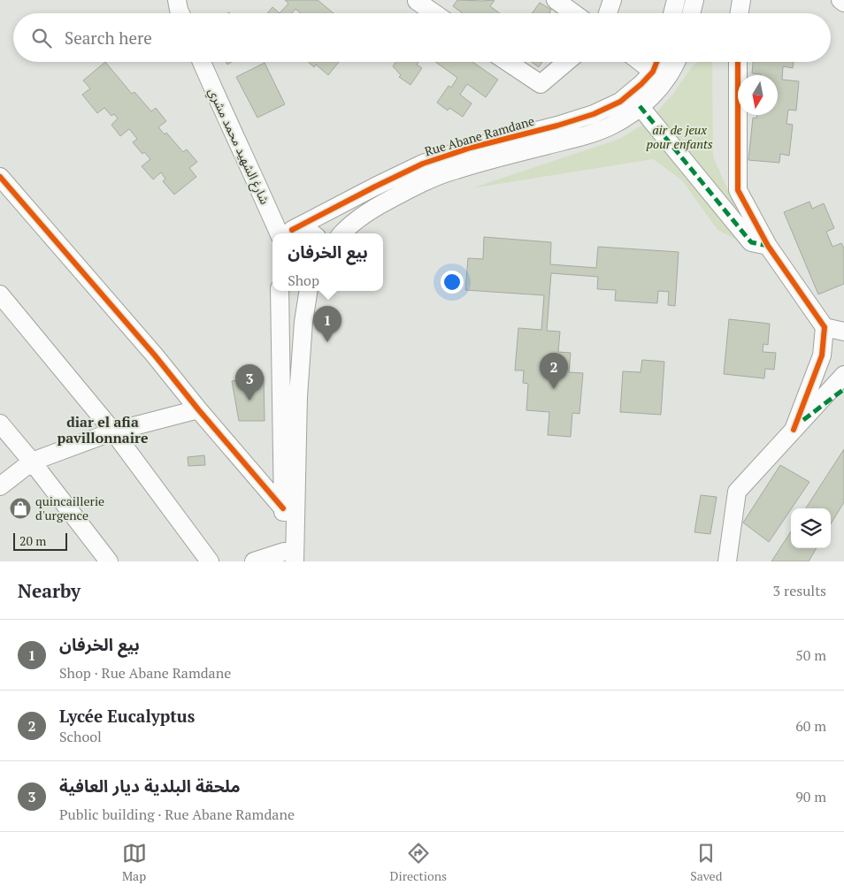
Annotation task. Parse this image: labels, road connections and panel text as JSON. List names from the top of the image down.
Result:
{
  "streets": {
    "street": ["Rue Abane Ramdane", "شارغ الشهيد محمد مشري"]
  },
  "districts": ["diar el afia pavillonnaire"],
  "parks": ["air de jeux pour enfants"],
  "places": {
    "shop": ["quincaillerie d'urgence"]
  },
  "scale_bar": "20 m",
  "north": "bottom",
  "page": {
    "search": "Search here",
    "popup": ["بيع الخرفان", "Shop"],
    "pins": ["1", "2", "3"],
    "scale": "20 m",
    "heading": ["Nearby", "3 results"],
    "list": [
      {
        "mark": "1",
        "name": "بيع الخرفان",
        "note": "Shop · Rue Abane Ramdane",
        "value": "50 m"
      },
      {
        "mark": "2",
        "name": "Lycée Eucalyptus",
        "note": "School",
        "value": "60 m"
      },
      {
        "mark": "3",
        "name": "ملحقة البلدية ديار العافية",
        "note": "Public building · Rue Abane Ramdane",
        "value": "90 m"
      }
    ],
    "nav": ["Map", "Directions", "Saved"]
  }
}
